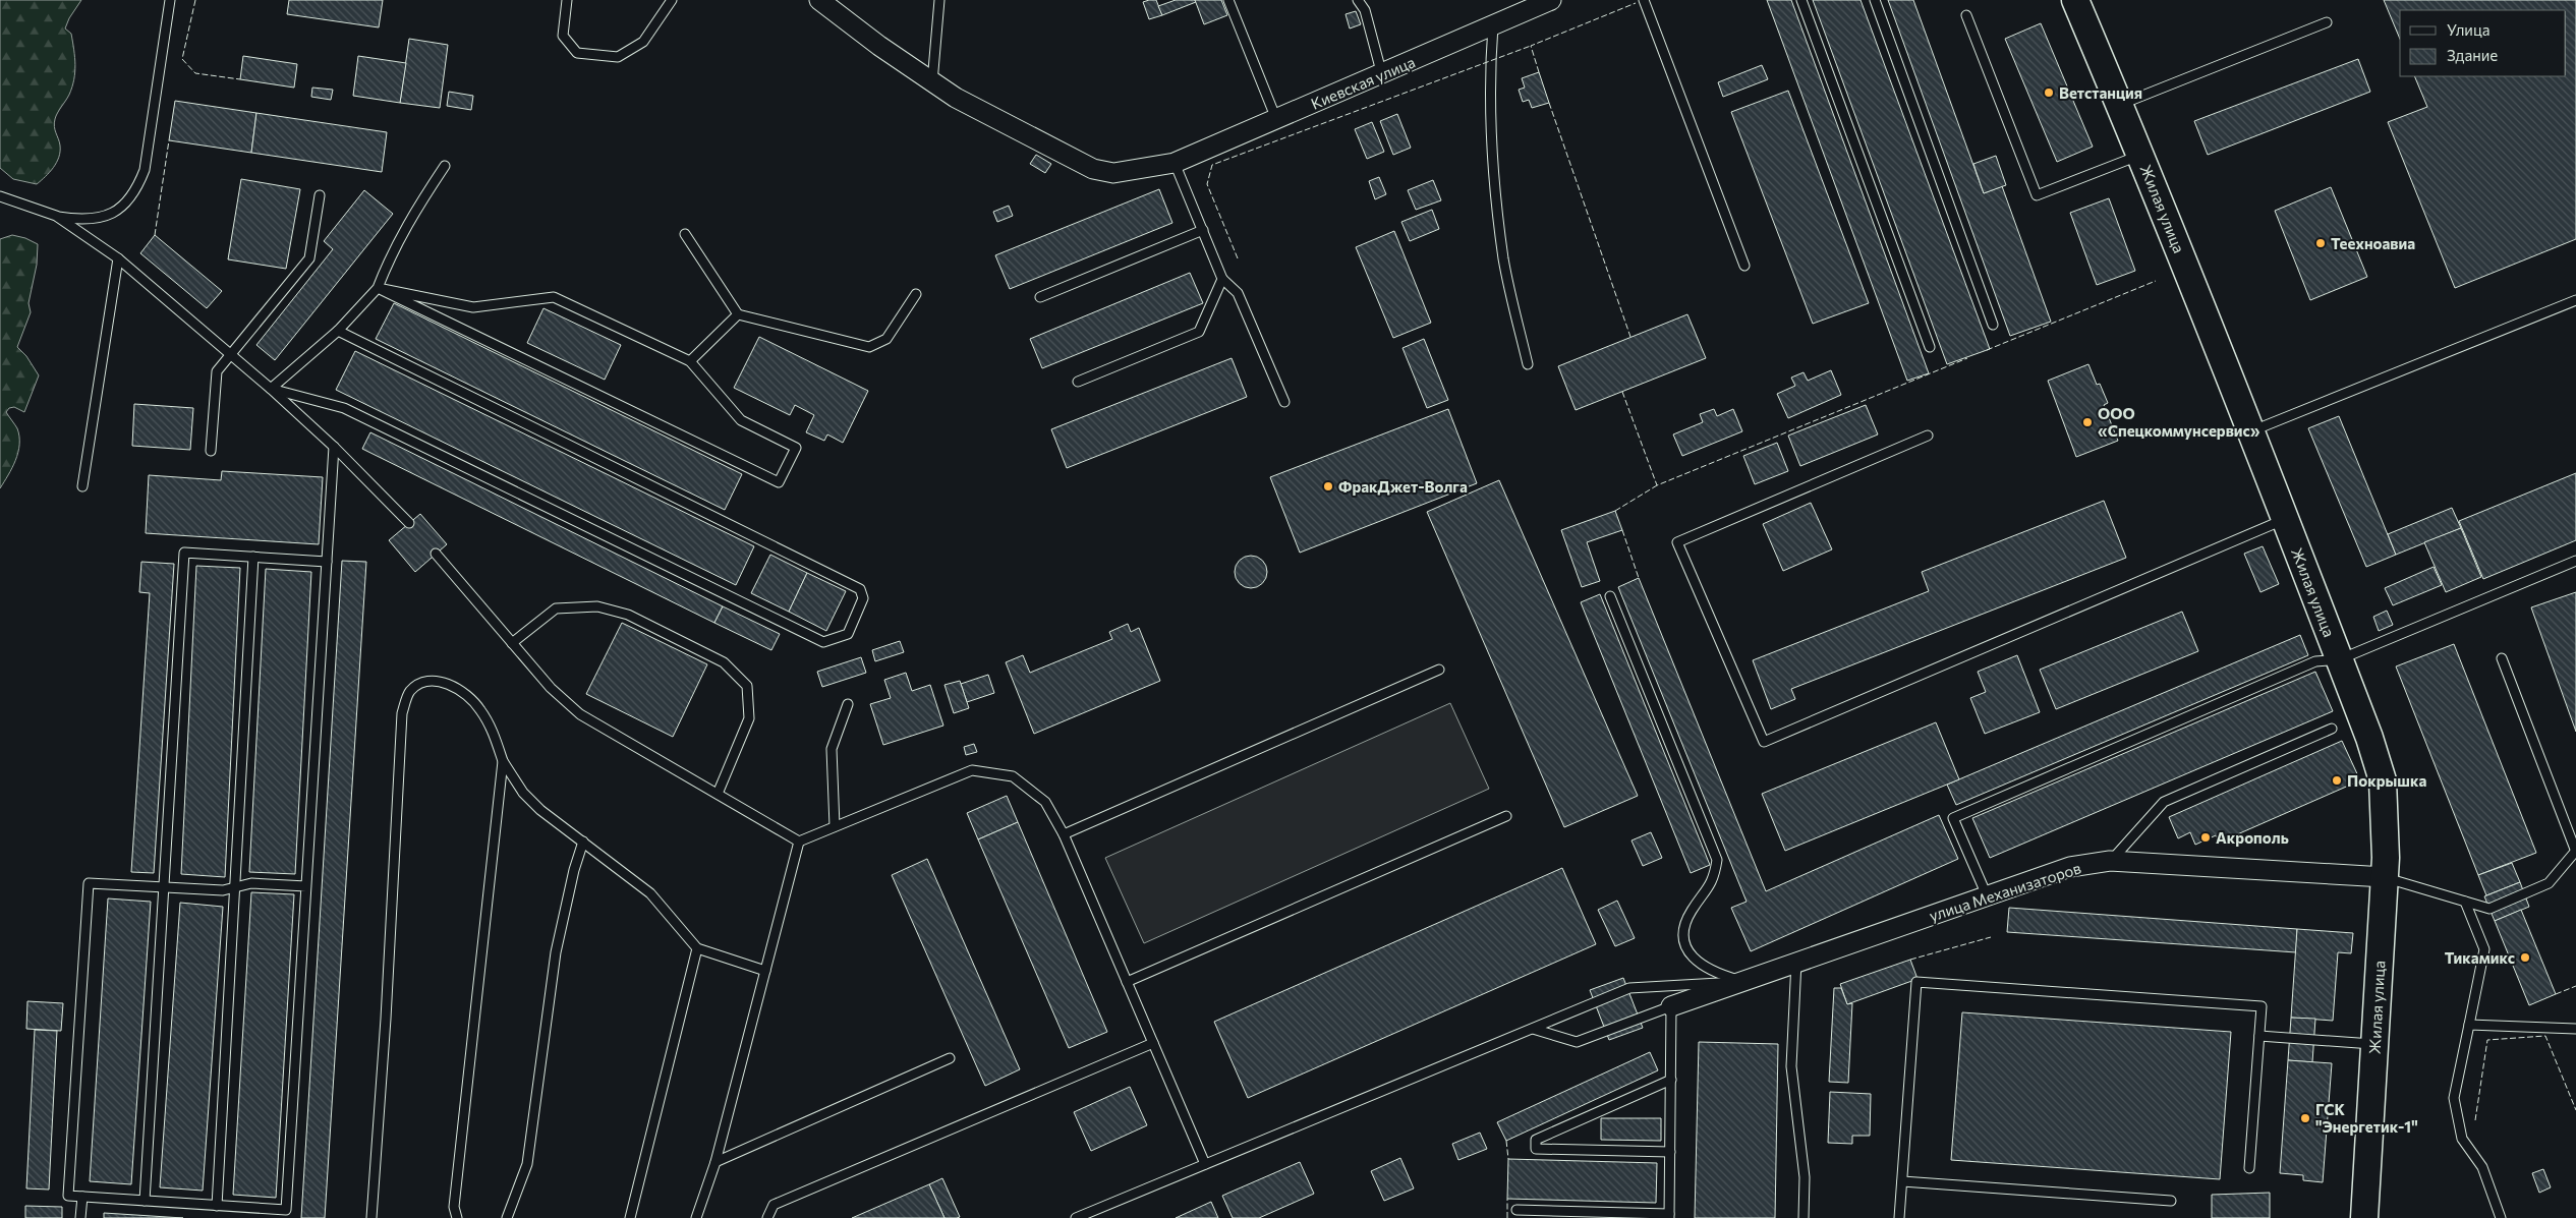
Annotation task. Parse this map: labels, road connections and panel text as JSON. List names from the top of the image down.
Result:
{
  "streets": {
    "main road": ["Жилая улица"],
    "street": ["Киевская улица", "улица Механизаторов"]
  },
  "crossings": [
    ["Жилая улица", "улица Механизаторов"]
  ],
  "places": [
    "Ветстанция",
    "Теехноавиа",
    "ООО «Спецкоммунсервис»",
    "ФракДжет-Волга",
    "Покрышка",
    "Акрополь",
    "Тикамикс",
    "ГСК \"Энергетик-1\""
  ],
  "legend": ["Улица", "Здание"]
}
